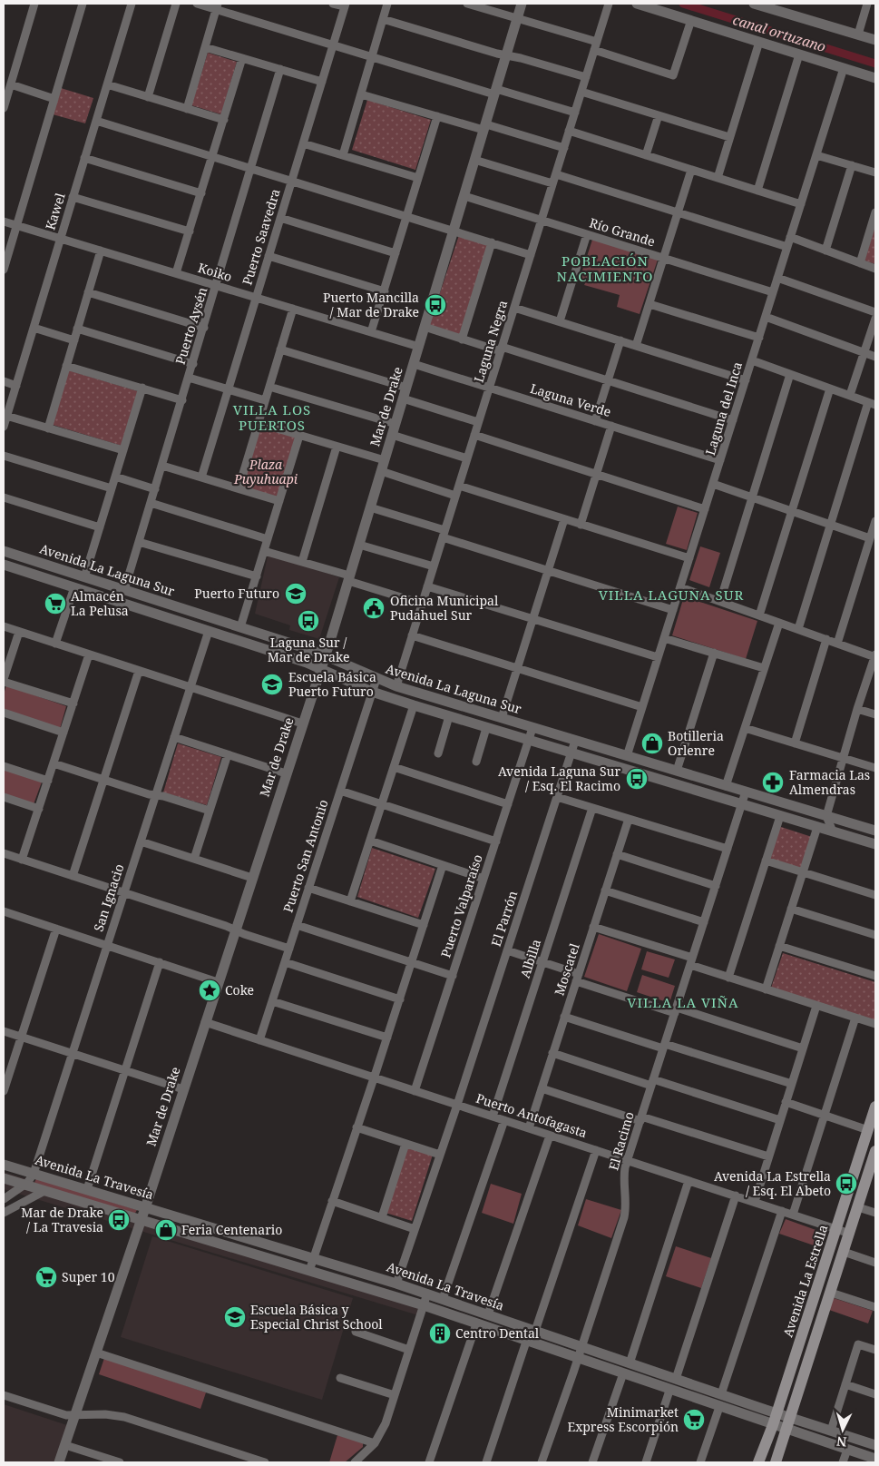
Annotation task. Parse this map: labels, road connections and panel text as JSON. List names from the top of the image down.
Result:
{
  "streets": {
    "main road": ["Avenida La Estrella"],
    "street": [
      "Kawel",
      "Río Grande",
      "Puerto Saavedra",
      "Koiko",
      "Puerto Aysén",
      "Laguna Negra",
      "Laguna Verde",
      "Mar de Drake",
      "Laguna del Inca",
      "Avenida La Laguna Sur",
      "Puerto San Antonio",
      "San Ignacio",
      "Puerto Valparaíso",
      "El Parrón",
      "Albilla",
      "Moscatel",
      "Puerto Antofagasta",
      "El Racimo",
      "Avenida La Travesía"
    ]
  },
  "crossings": [
    ["Kawel", "Koiko"],
    ["Río Grande", "Laguna Negra"],
    ["Río Grande", "Mar de Drake"],
    ["Río Grande", "Laguna del Inca"],
    ["Puerto Saavedra", "Koiko"],
    ["Koiko", "Puerto Aysén"],
    ["Koiko", "Mar de Drake"],
    ["Puerto Aysén", "Avenida La Laguna Sur"],
    ["Laguna Negra", "Laguna Verde"],
    ["Laguna Negra", "Avenida La Laguna Sur"],
    ["Laguna Verde", "Mar de Drake"],
    ["Laguna Verde", "Laguna del Inca"],
    ["Mar de Drake", "Avenida La Laguna Sur"],
    ["Mar de Drake", "Puerto Antofagasta"],
    ["Mar de Drake", "Avenida La Travesía"],
    ["Laguna del Inca", "Avenida La Laguna Sur"],
    ["Avenida La Laguna Sur", "Puerto San Antonio"],
    ["Avenida La Laguna Sur", "Puerto Valparaíso"],
    ["Avenida La Laguna Sur", "El Parrón"],
    ["Avenida La Laguna Sur", "El Racimo"],
    ["Puerto San Antonio", "Puerto Antofagasta"],
    ["San Ignacio", "Avenida La Travesía"],
    ["Puerto Valparaíso", "Puerto Antofagasta"],
    ["El Parrón", "Puerto Antofagasta"],
    ["El Parrón", "Avenida La Travesía"],
    ["Albilla", "Puerto Antofagasta"],
    ["Moscatel", "Puerto Antofagasta"],
    ["Puerto Antofagasta", "El Racimo"],
    ["Puerto Antofagasta", "Avenida La Estrella"],
    ["El Racimo", "Avenida La Travesía"],
    ["Avenida La Travesía", "Avenida La Estrella"]
  ],
  "districts": [
    "POBLACIÓN NACIMIENTO",
    "VILLA LOS PUERTOS",
    "VILLA LAGUNA SUR",
    "VILLA LA VIÑA"
  ],
  "water": ["canal ortuzano"],
  "parks": ["Plaza Puyuhuapi"],
  "places": {
    "bus stop": [
      "Puerto Mancilla / Mar de Drake",
      "Laguna Sur / Mar de Drake",
      "Avenida Laguna Sur / Esq. El Racimo",
      "Avenida La Estrella / Esq. El Abeto",
      "Mar de Drake / La Travesia"
    ],
    "school or university": ["Puerto Futuro", "Escuela Básica Puerto Futuro", "Escuela Básica y Especial Christ School"],
    "supermarket": ["Almacén La Pelusa", "Super 10", "Minimarket Express Escorpión"],
    "public building": ["Oficina Municipal Pudahuel Sur"],
    "shop": ["Botilleria Orlenre", "Feria Centenario"],
    "pharmacy": ["Farmacia Las Almendras"],
    "place": ["Coke"],
    "building": ["Centro Dental"]
  },
  "north": "bottom"
}
